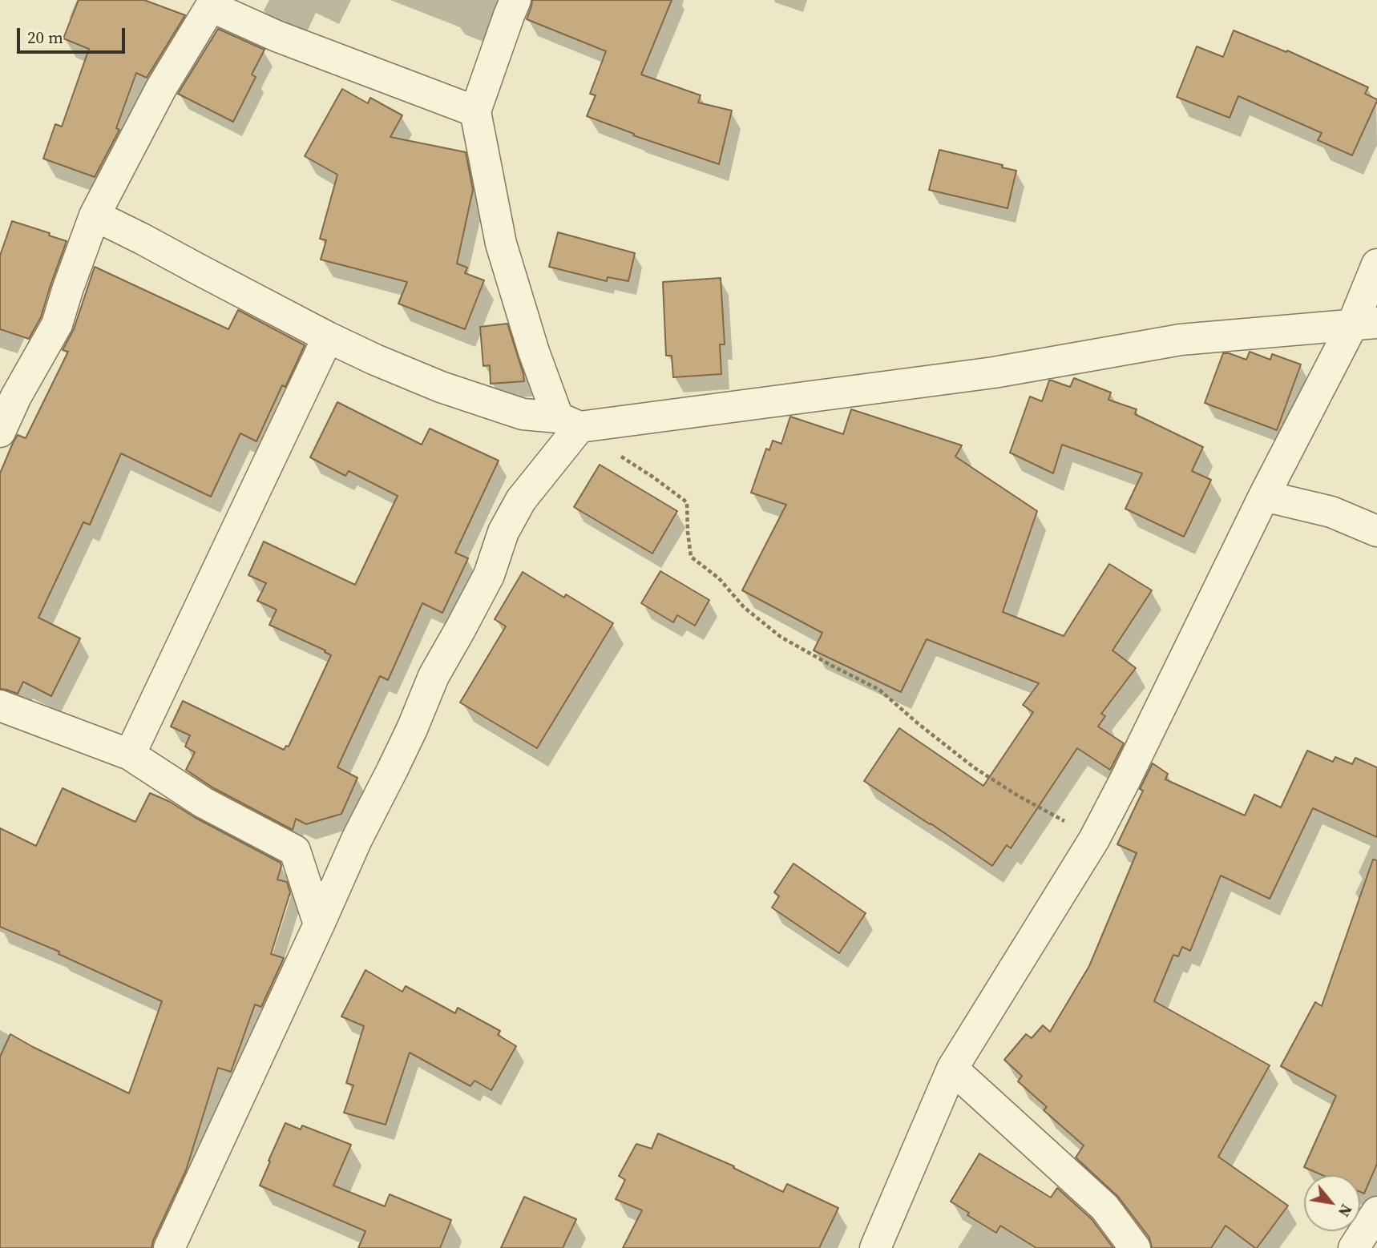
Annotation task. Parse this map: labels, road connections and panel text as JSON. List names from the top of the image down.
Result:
{
  "scale_bar": "20 m",
  "north": "bottom right"
}
